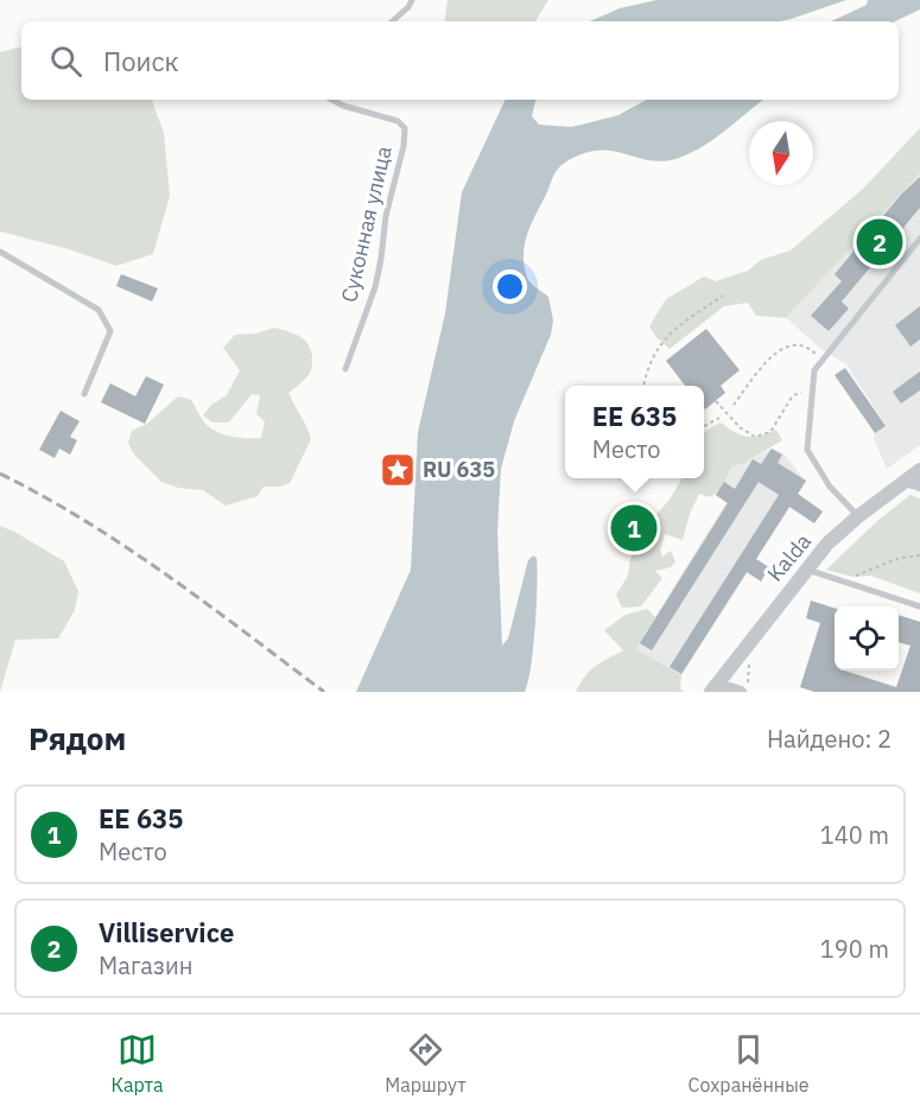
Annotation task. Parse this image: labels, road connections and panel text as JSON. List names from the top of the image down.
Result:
{
  "streets": {
    "street": ["Kalda"],
    "lane": ["Суконная улица"]
  },
  "places": {
    "place": ["RU 635"]
  },
  "north": "bottom",
  "page": {
    "search": "Поиск",
    "pins": ["2", "1"],
    "popup": ["EE 635", "Место"],
    "heading": ["Рядом", "Найдено: 2"],
    "list": [
      {
        "mark": "1",
        "name": "EE 635",
        "note": "Место",
        "value": "140 m"
      },
      {
        "mark": "2",
        "name": "Villiservice",
        "note": "Магазин",
        "value": "190 m"
      }
    ],
    "nav": ["Карта", "Маршрут", "Сохранённые"]
  }
}
